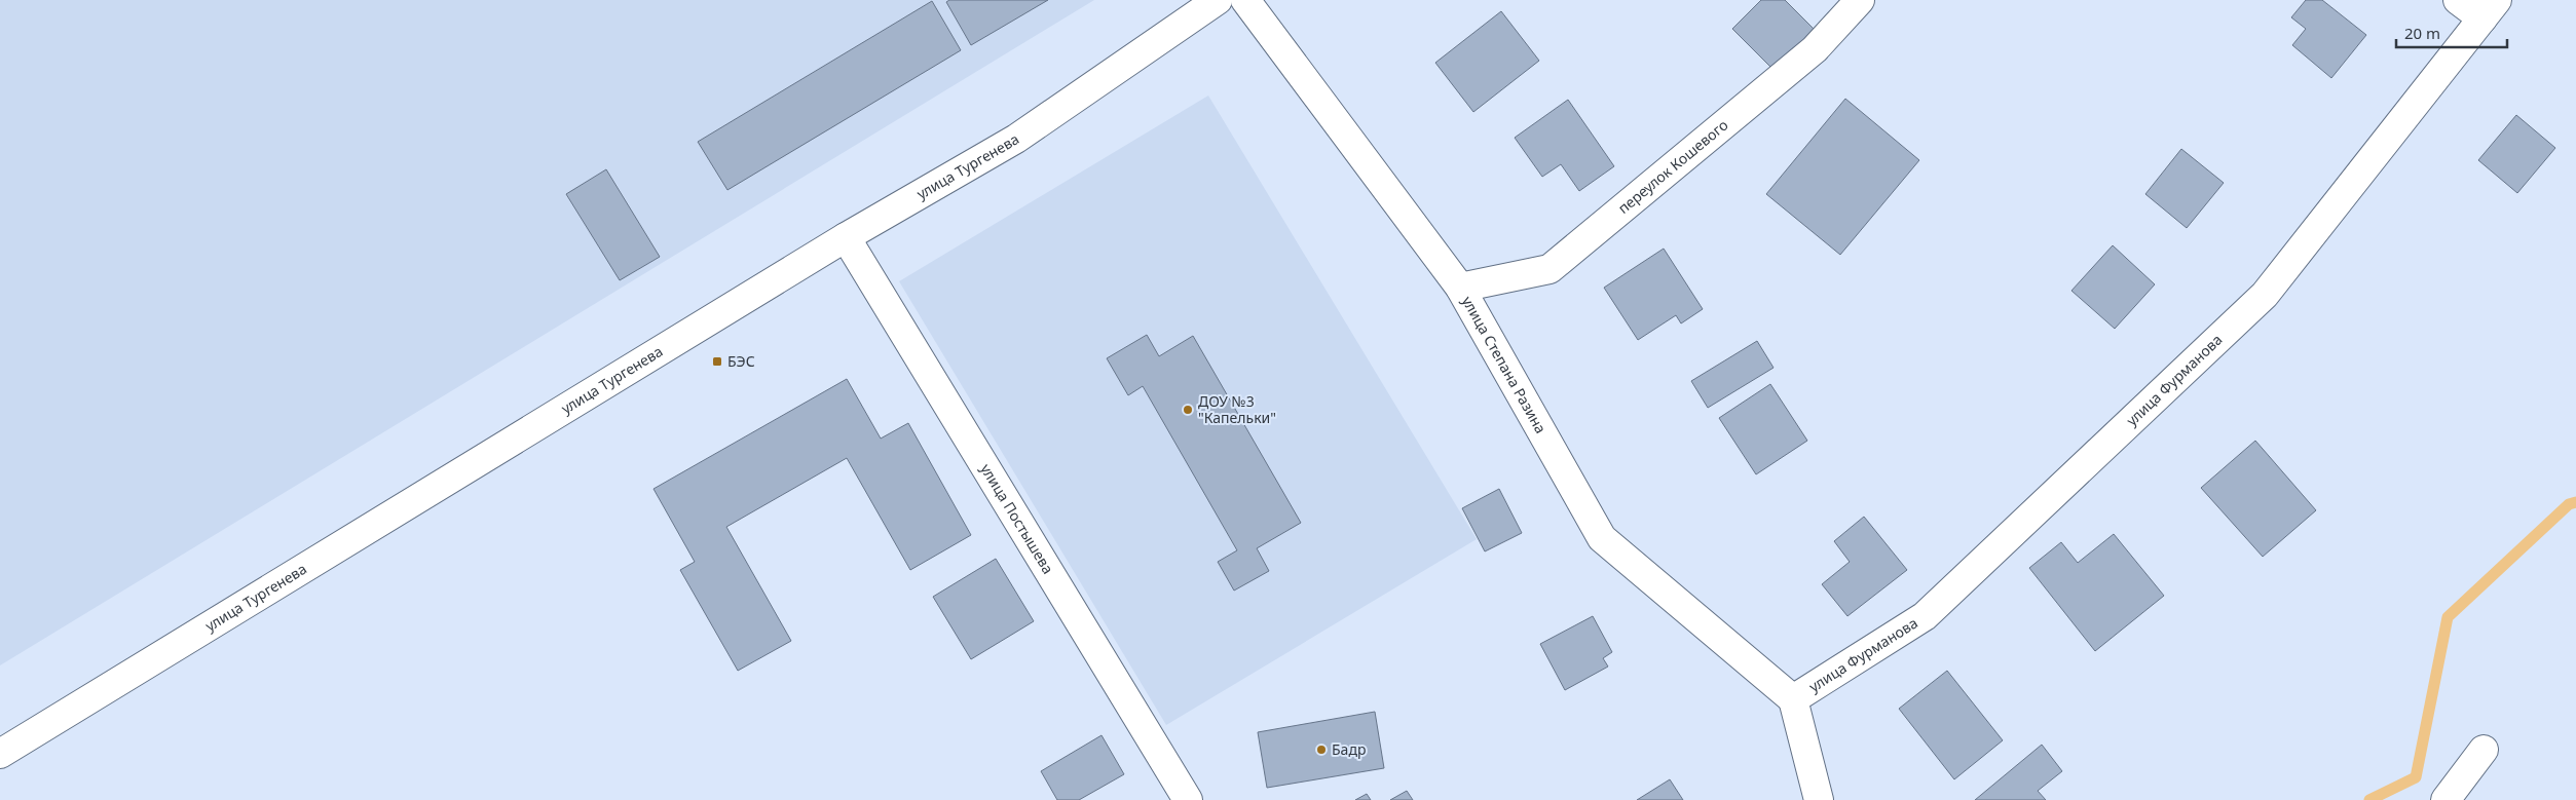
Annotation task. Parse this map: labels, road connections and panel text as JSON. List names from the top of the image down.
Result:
{
  "streets": {
    "street": [
      "улица Тургенева",
      "переулок Кошевого",
      "улица Степана Разина",
      "улица Фурманова",
      "улица Постышева"
    ]
  },
  "crossings": [
    ["улица Тургенева", "улица Постышева"],
    ["переулок Кошевого", "улица Степана Разина"],
    ["улица Степана Разина", "улица Фурманова"]
  ],
  "places": {
    "transit": ["БЭС"],
    "other": ["ДОУ №3 \"Капельки\"", "Бадр"]
  },
  "scale_bar": "20 m"
}
